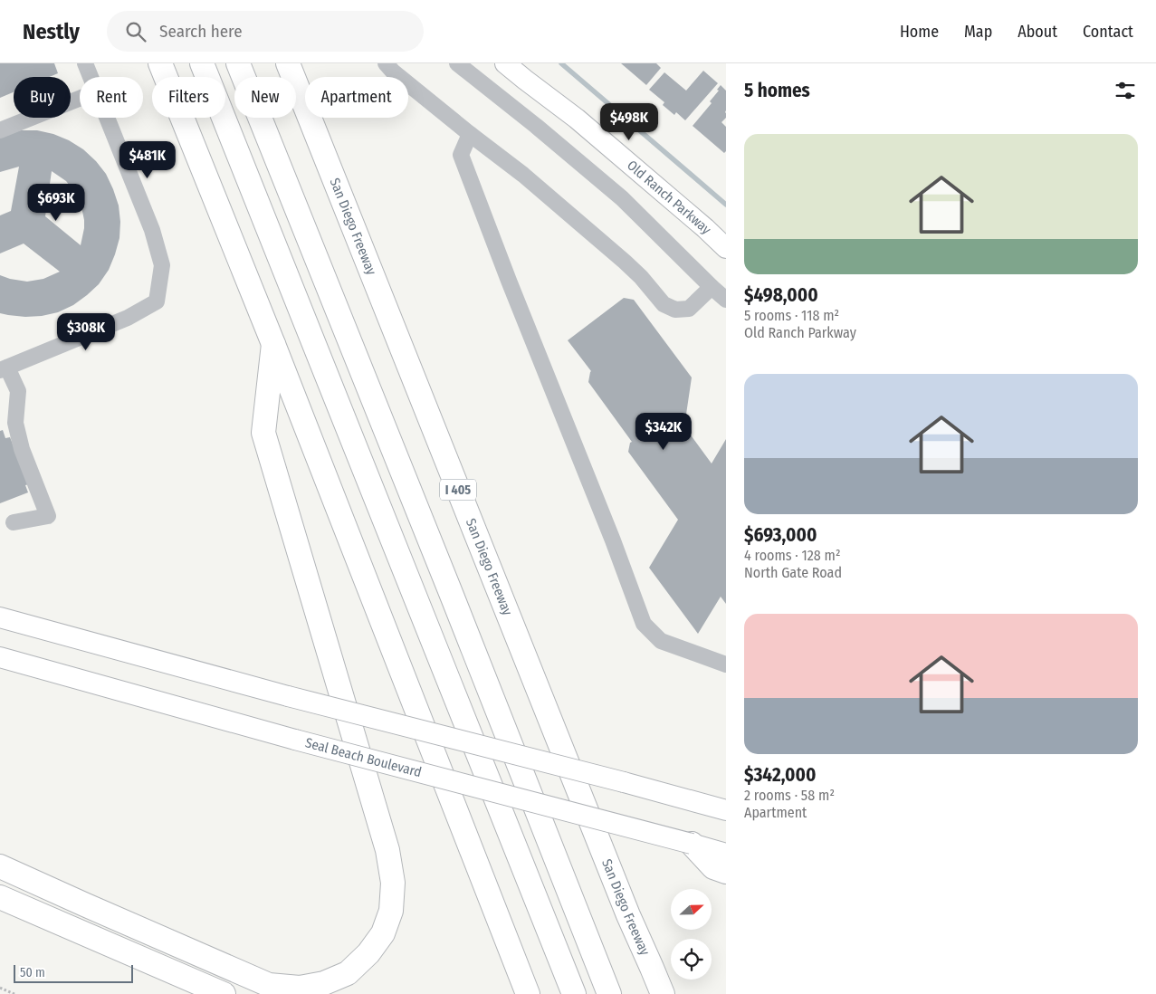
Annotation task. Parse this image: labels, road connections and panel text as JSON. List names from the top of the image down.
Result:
{
  "streets": {
    "highway": ["San Diego Freeway", "I 405"],
    "main road": ["Old Ranch Parkway", "Seal Beach Boulevard"]
  },
  "scale_bar": "50 m",
  "north": "right",
  "page": {
    "header": "Nestly",
    "search": "Search here",
    "nav": [
      "Home",
      "Map",
      "About",
      "Contact"
    ],
    "heading": "5 homes",
    "chip": [
      "Buy",
      "Rent",
      "Filters",
      "New",
      "Apartment"
    ],
    "price": [
      "$498K",
      "$481K",
      "$693K",
      "$308K",
      "$342K"
    ],
    "list": [
      {
        "name": "$498,000",
        "note": "5 rooms · 118 m² · Old Ranch Parkway"
      },
      {
        "name": "$693,000",
        "note": "4 rooms · 128 m² · North Gate Road"
      },
      {
        "name": "$342,000",
        "note": "2 rooms · 58 m² · Apartment"
      }
    ],
    "scale": "50 m"
  }
}
